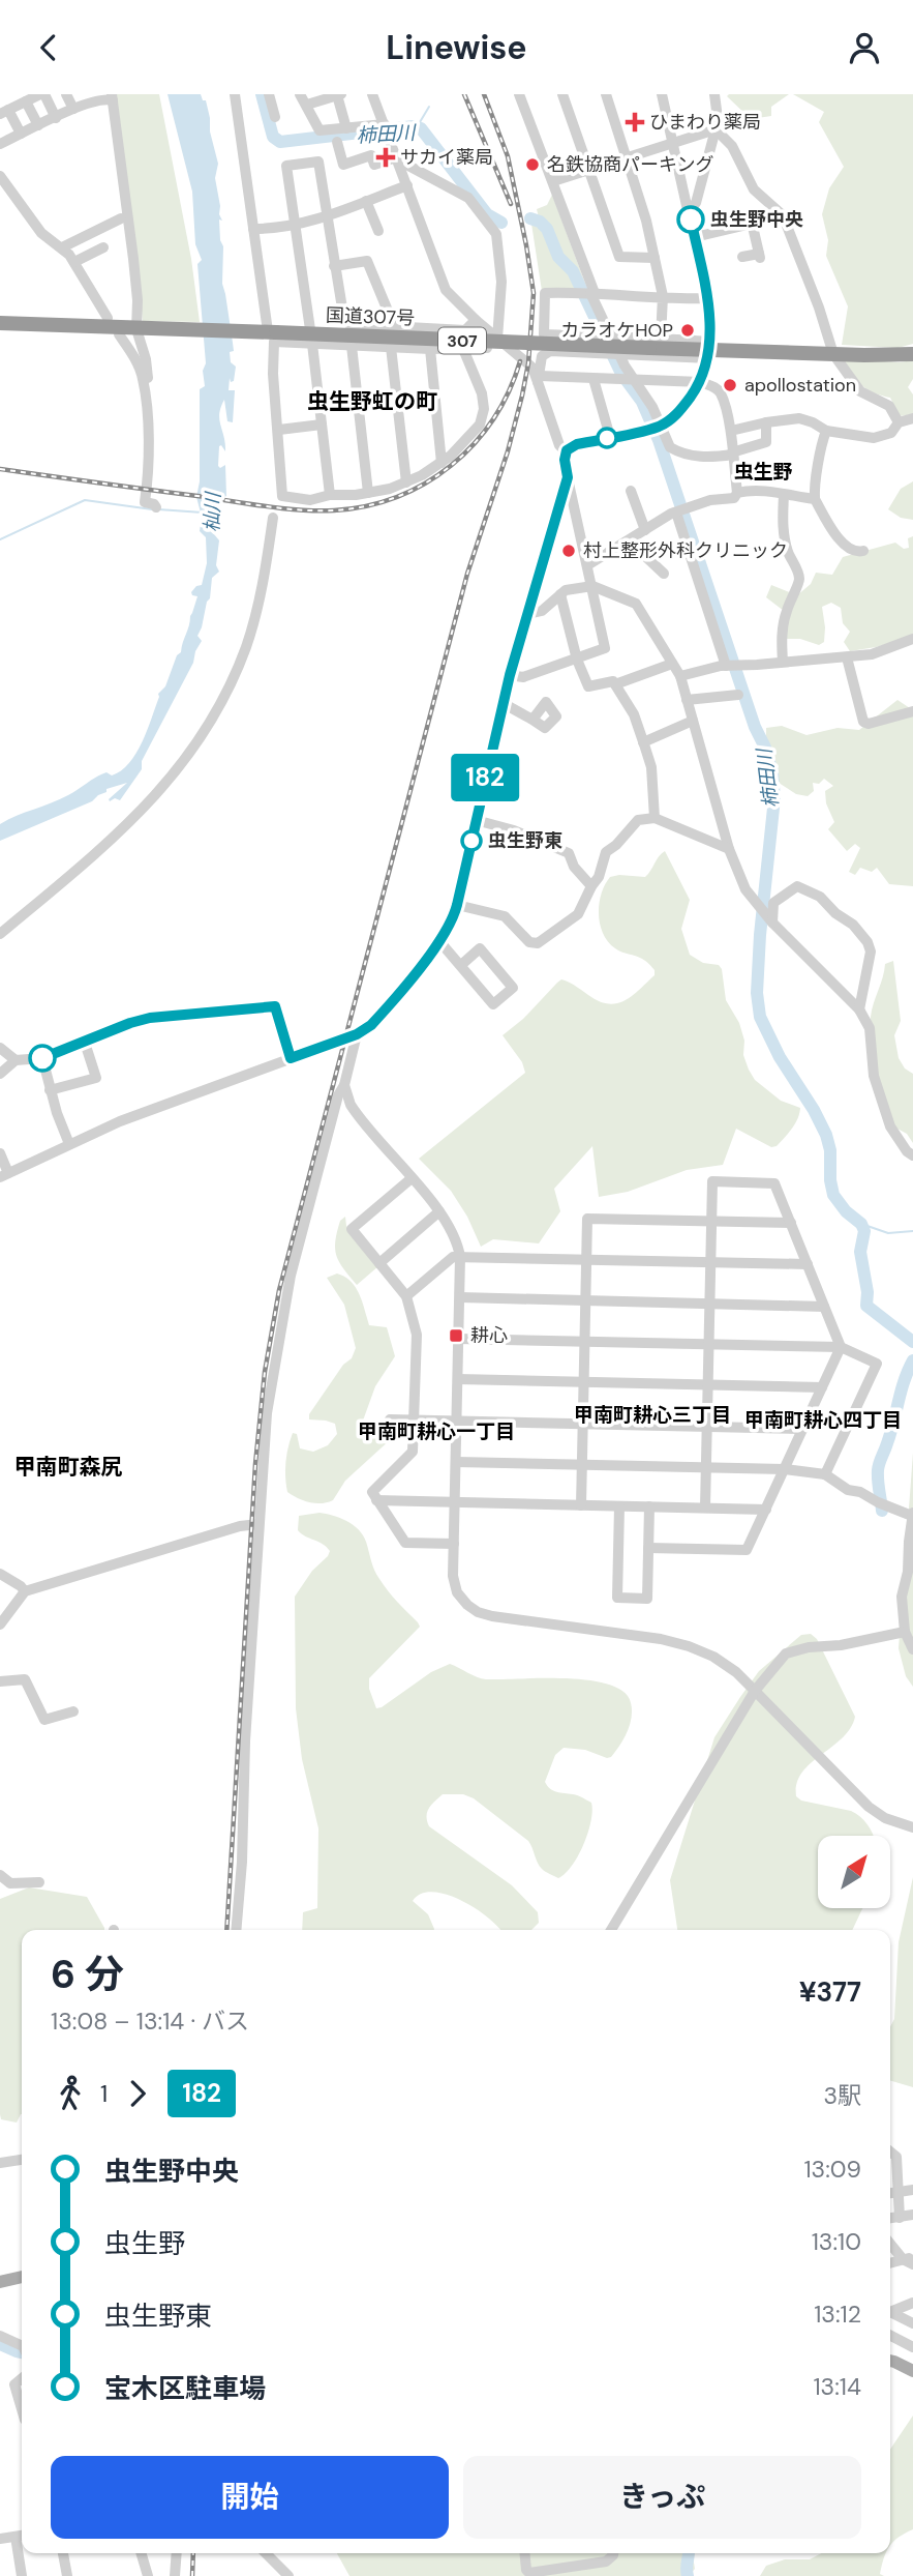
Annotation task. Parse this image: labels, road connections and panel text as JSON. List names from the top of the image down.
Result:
{
  "streets": {
    "highway": ["国道307号", "307"]
  },
  "districts": [
    "虫生野虹の町",
    "虫生野",
    "甲南町耕心三丁目",
    "甲南町耕心四丁目",
    "甲南町耕心一丁目",
    "甲南町森尻"
  ],
  "water": ["柿田川", "杣川"],
  "places": {
    "health": ["ひまわり薬局", "サカイ薬局"],
    "other": [
      "名鉄協商パーキング",
      "虫生野中央",
      "カラオケHOP",
      "apollostation",
      "村上整形外科クリニック",
      "虫生野東"
    ],
    "transit": ["耕心"]
  },
  "lines": ["bus line 182"],
  "north": "top right",
  "page": {
    "header": "Linewise",
    "on_map": "182",
    "heading": ["6 分", "13:08 – 13:14 · バス", "¥377"],
    "legs": ["1", "182", "3駅"],
    "list": [
      {
        "name": "虫生野中央",
        "value": "13:09"
      },
      {
        "name": "虫生野",
        "value": "13:10"
      },
      {
        "name": "虫生野東",
        "value": "13:12"
      },
      {
        "name": "宝木区駐車場",
        "value": "13:14"
      }
    ],
    "buttons": ["開始", "きっぷ"]
  }
}
